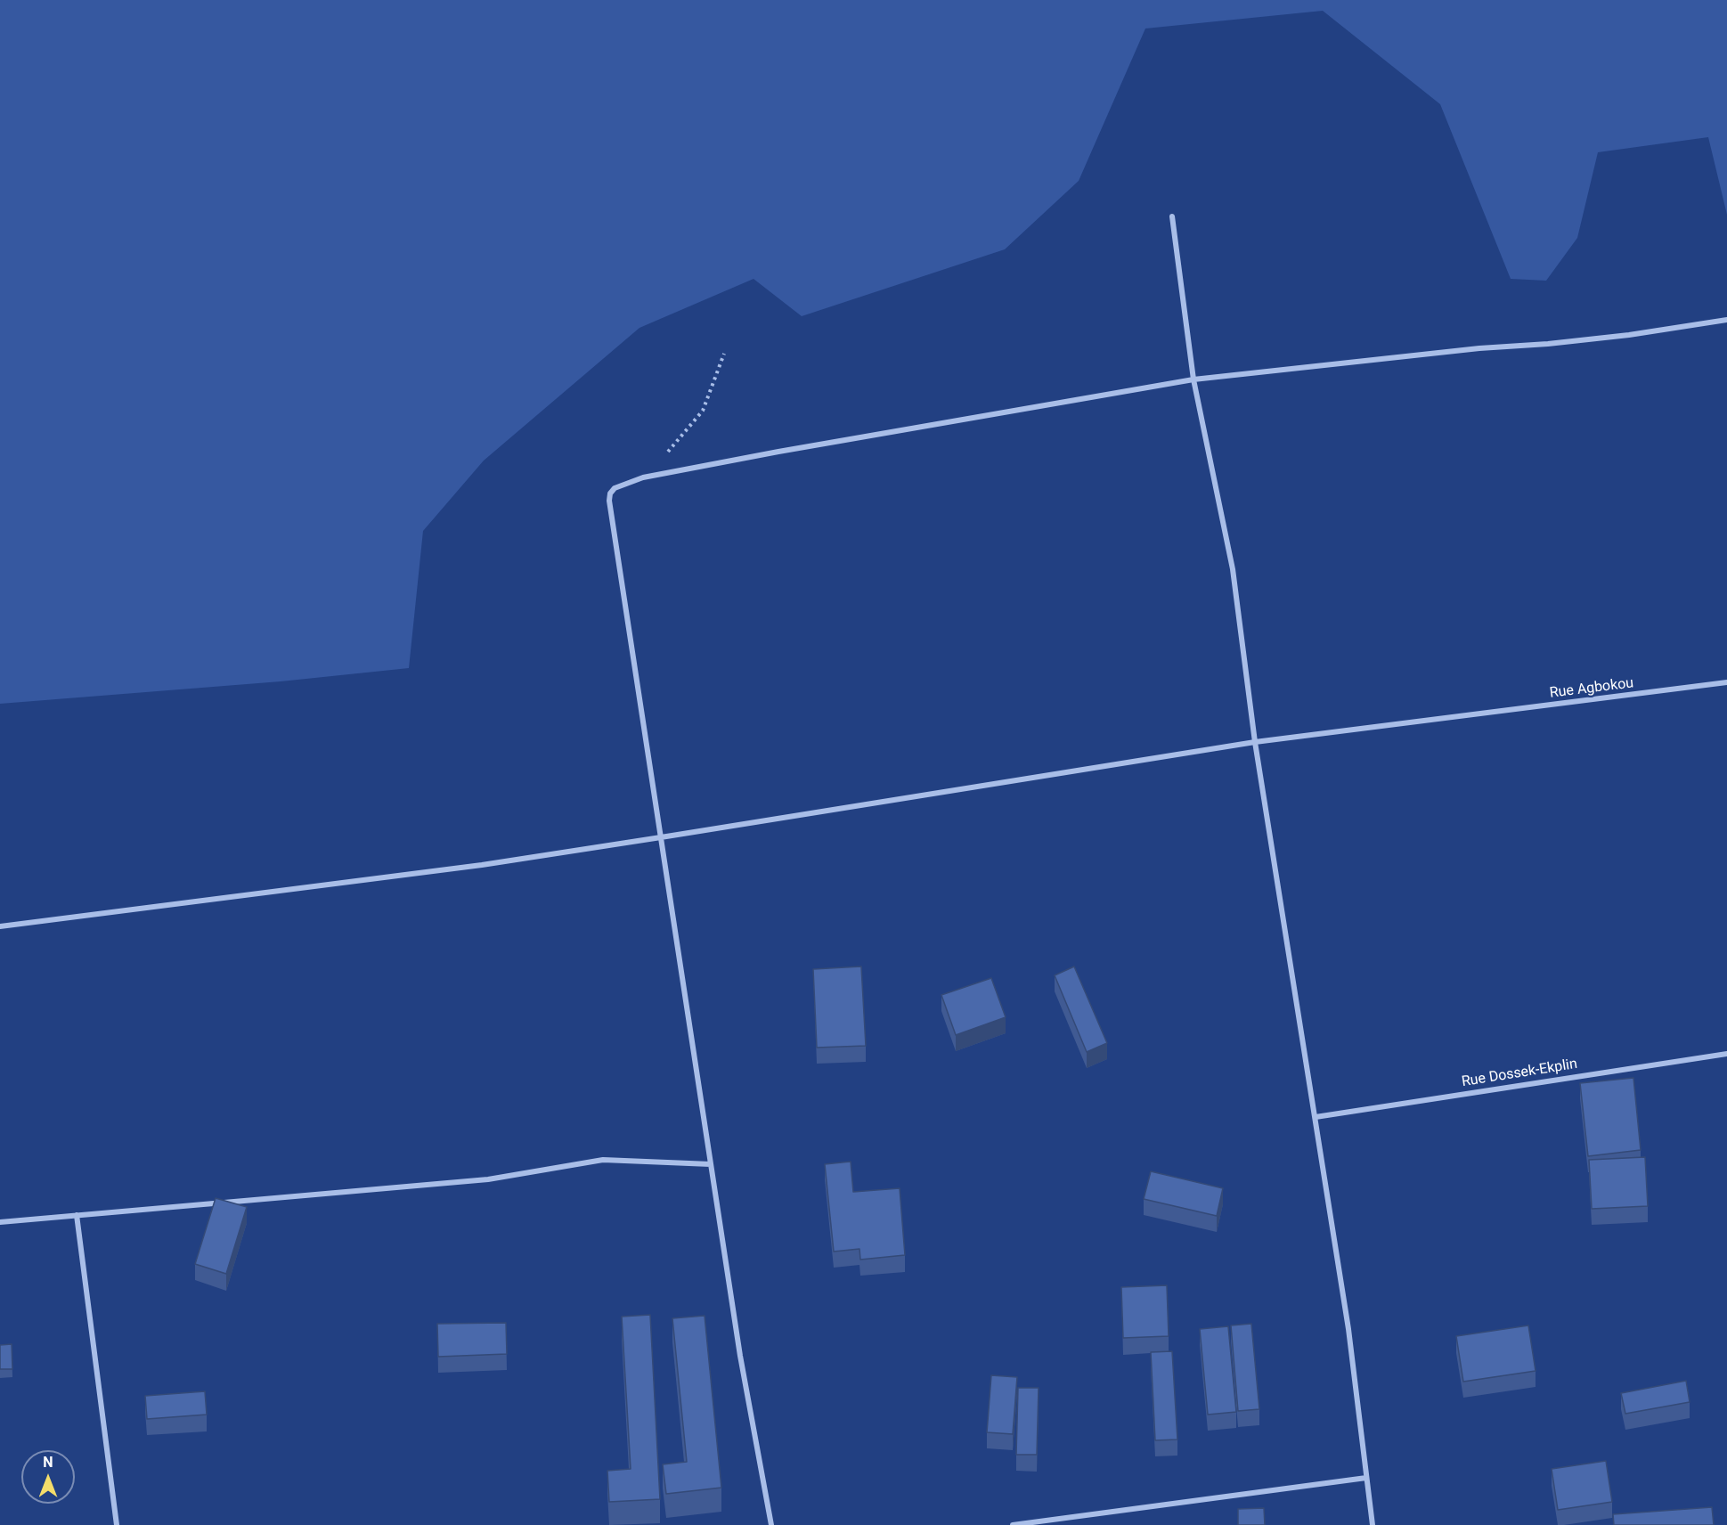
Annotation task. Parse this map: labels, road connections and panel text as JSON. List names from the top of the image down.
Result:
{
  "streets": {
    "street": ["Rue Agbokou", "Rue Dossek-Ekplin"]
  },
  "north": "top"
}
